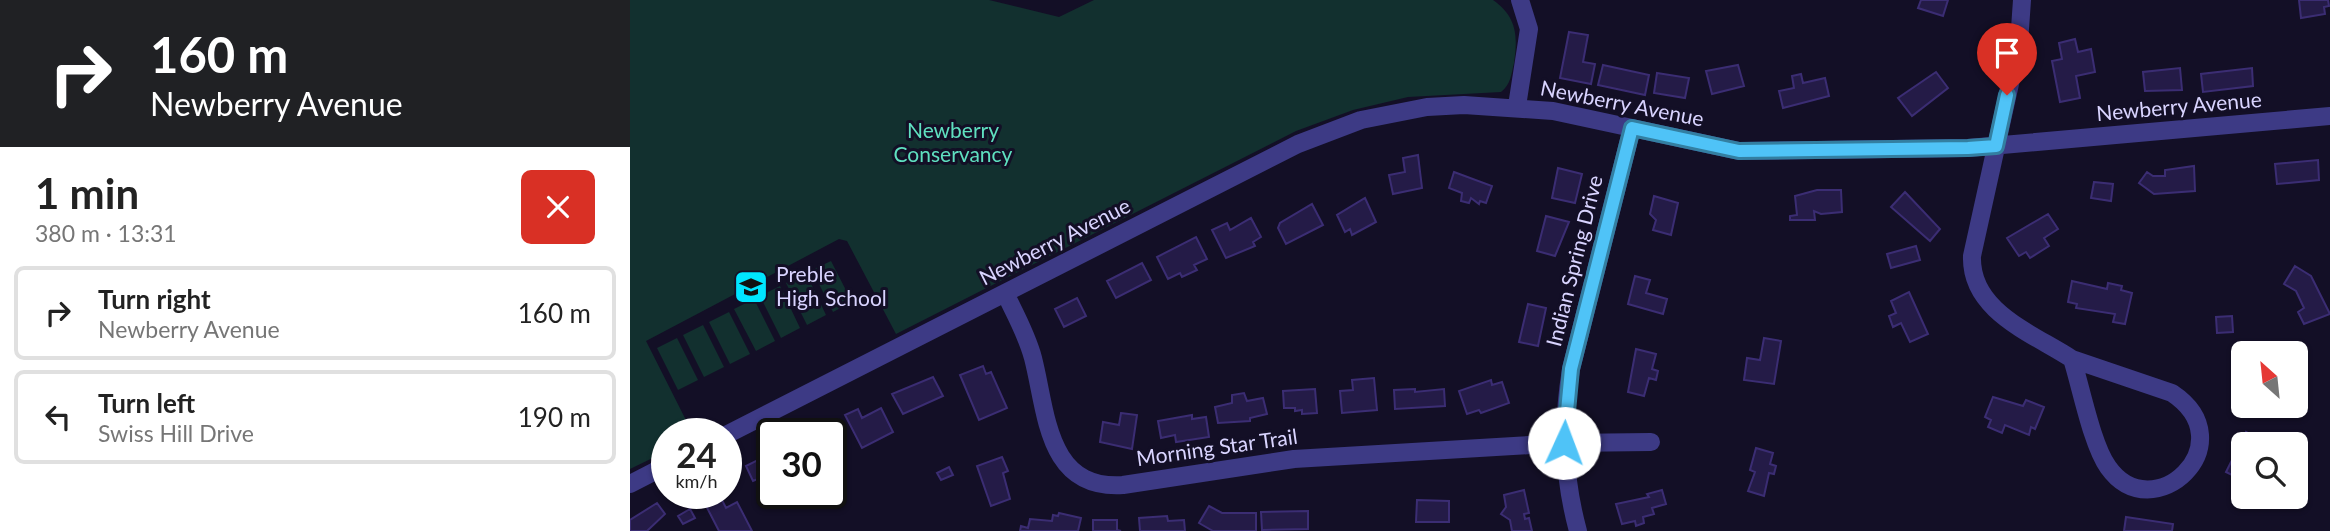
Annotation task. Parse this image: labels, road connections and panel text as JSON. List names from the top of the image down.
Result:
{
  "streets": {
    "street": ["Newberry Avenue", "Indian Spring Drive", "Morning Star Trail"]
  },
  "crossings": [
    ["Newberry Avenue", "Indian Spring Drive"],
    ["Newberry Avenue", "Morning Star Trail"],
    ["Indian Spring Drive", "Morning Star Trail"]
  ],
  "parks": ["Newberry Conservancy"],
  "places": {
    "school or university": ["Preble High School"]
  },
  "north": "top left",
  "page": {
    "turn": ["160 m", "Newberry Avenue"],
    "heading": ["1 min", "380 m · 13:31"],
    "list": [
      {
        "name": "Turn right",
        "note": "Newberry Avenue",
        "value": "160 m"
      },
      {
        "name": "Turn left",
        "note": "Swiss Hill Drive",
        "value": "190 m"
      }
    ],
    "speed": "24 km/h",
    "limit": "30"
  }
}
